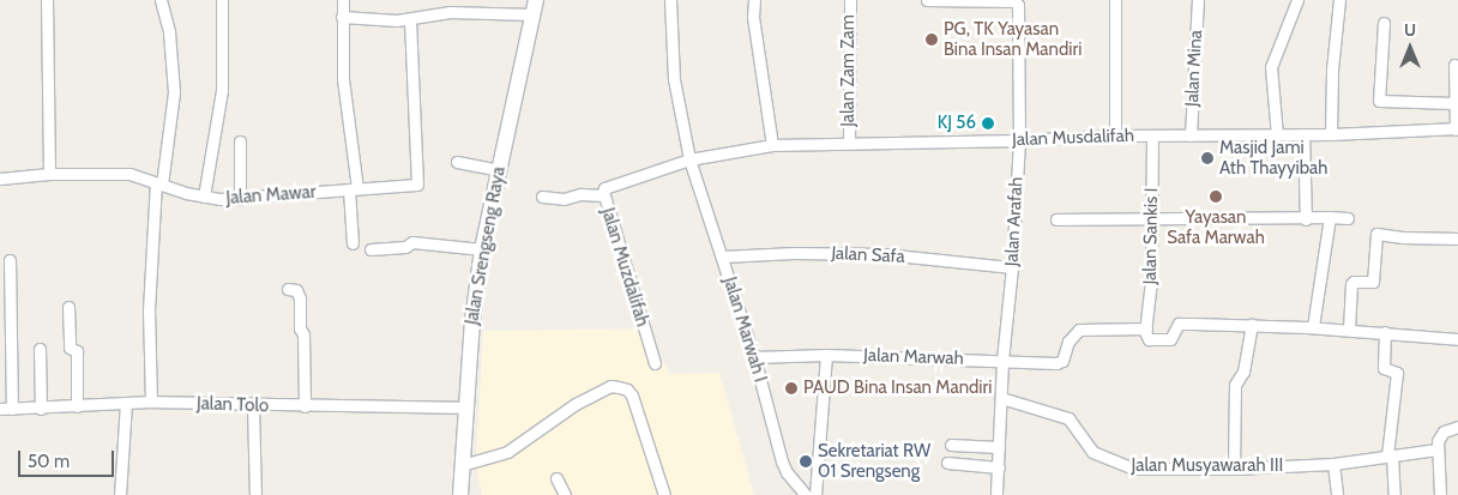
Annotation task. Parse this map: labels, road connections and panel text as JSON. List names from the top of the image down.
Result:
{
  "streets": {
    "main road": ["Jalan Srengseng Raya"],
    "street": [
      "Jalan Mina",
      "Jalan Zam Zam",
      "Jalan Musdalifah",
      "Jalan Mawar",
      "Jalan Arafah",
      "Jalan Sankis I",
      "Jalan Safa",
      "Jalan Muzdalifah",
      "Jalan Marwah I",
      "Jalan Marwah",
      "Jalan Tolo",
      "Jalan Musyawarah III"
    ]
  },
  "crossings": [
    ["Jalan Mina", "Jalan Musdalifah"],
    ["Jalan Zam Zam", "Jalan Musdalifah"],
    ["Jalan Musdalifah", "Jalan Arafah"],
    ["Jalan Musdalifah", "Jalan Sankis I"],
    ["Jalan Musdalifah", "Jalan Muzdalifah"],
    ["Jalan Musdalifah", "Jalan Marwah I"],
    ["Jalan Arafah", "Jalan Safa"],
    ["Jalan Arafah", "Jalan Marwah"],
    ["Jalan Arafah", "Jalan Musyawarah III"],
    ["Jalan Sankis I", "Jalan Marwah"],
    ["Jalan Srengseng Raya", "Jalan Tolo"],
    ["Jalan Safa", "Jalan Marwah I"],
    ["Jalan Muzdalifah", "Jalan Marwah I"],
    ["Jalan Marwah I", "Jalan Marwah"]
  ],
  "places": [
    "PG, TK Yayasan Bina Insan Mandiri",
    "KJ 56",
    "Masjid Jami Ath Thayyibah",
    "Yayasan Safa Marwah",
    "PAUD Bina Insan Mandiri",
    "Sekretariat RW 01 Srengseng"
  ],
  "scale_bar": "50 m",
  "north": "top"
}
